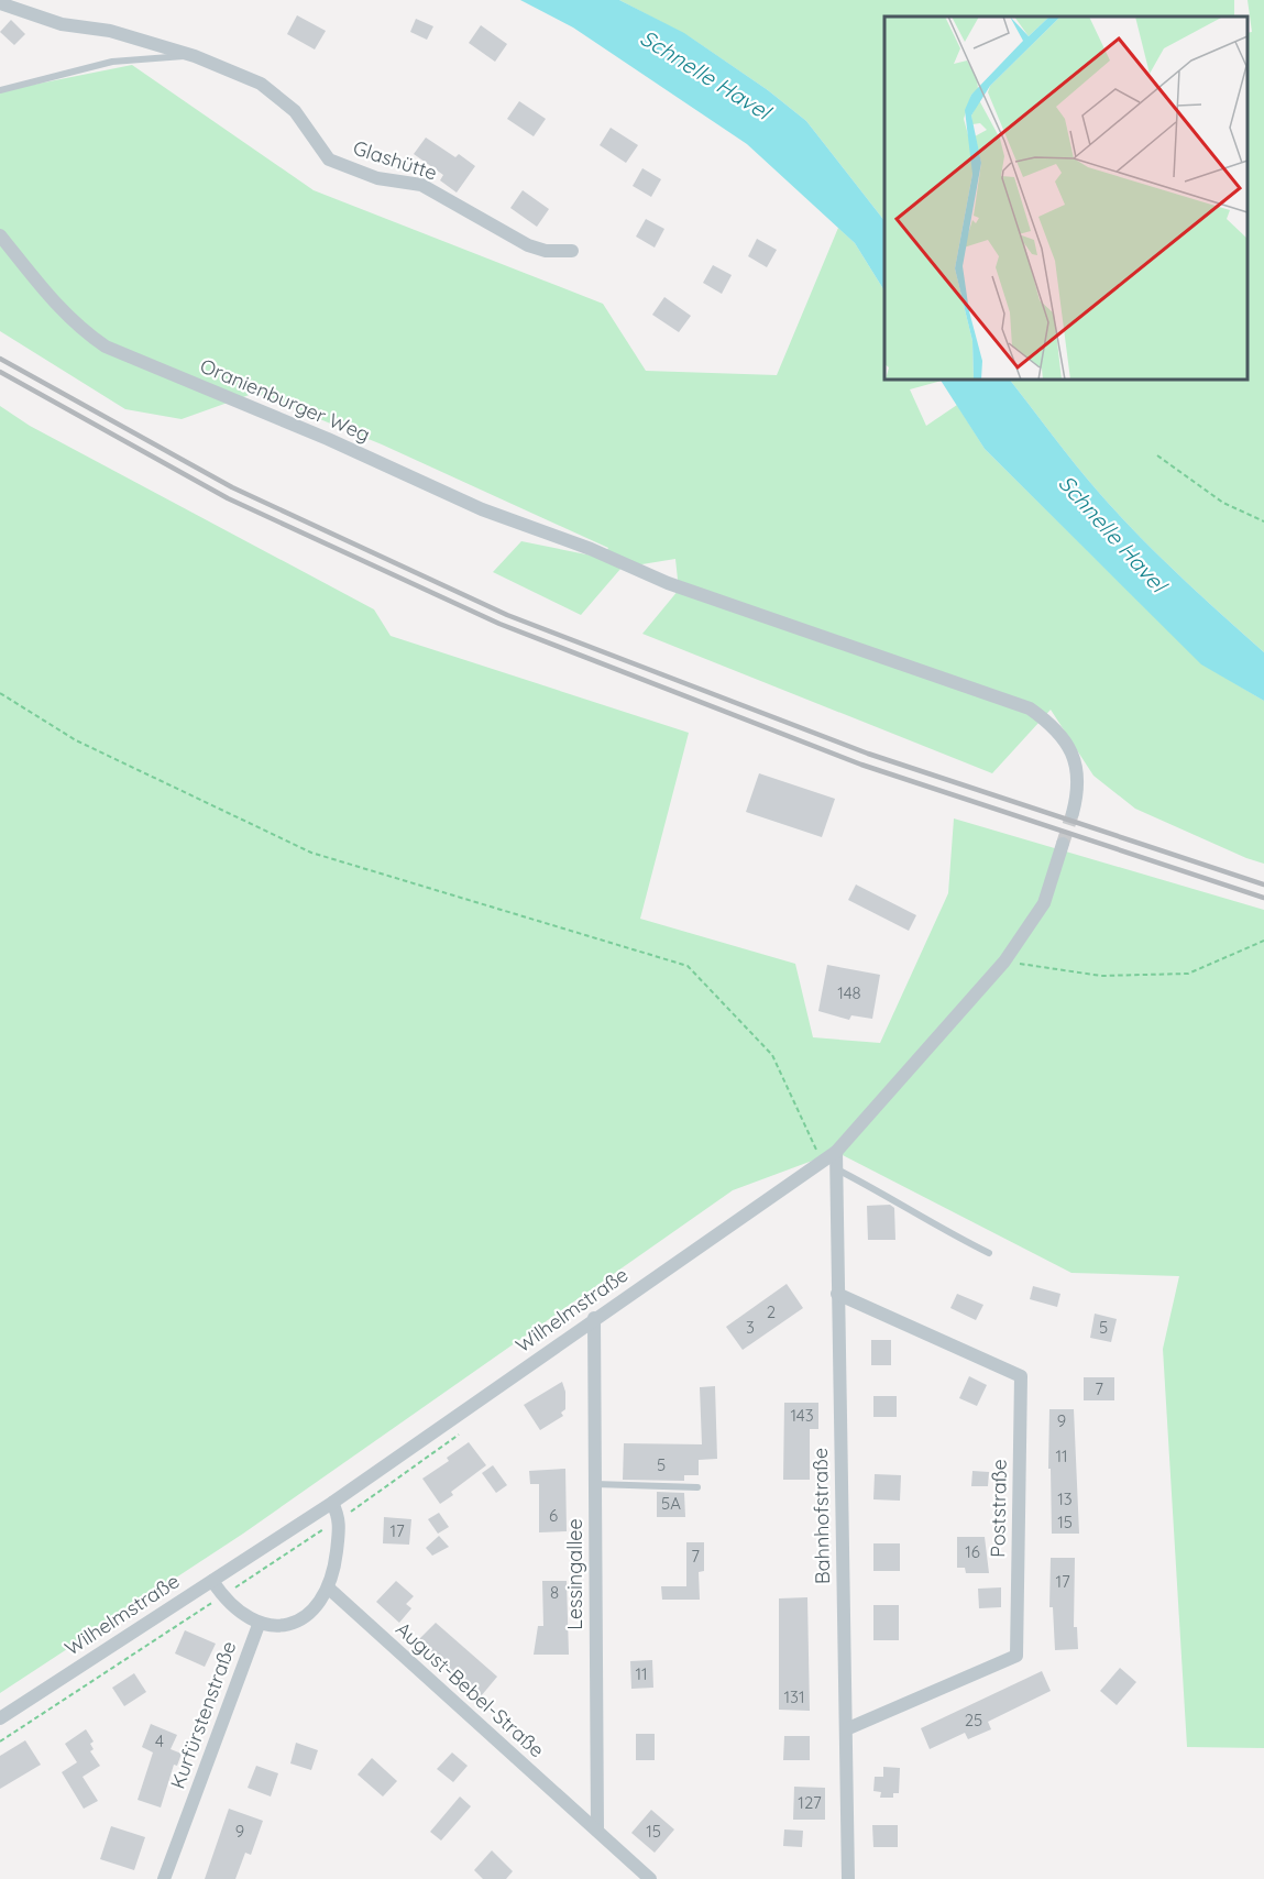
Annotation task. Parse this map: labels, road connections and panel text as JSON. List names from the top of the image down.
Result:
{
  "streets": {
    "street": [
      "Glashütte",
      "Oranienburger Weg",
      "Wilhelmstraße",
      "Poststraße",
      "Bahnhofstraße",
      "Lessingallee",
      "August-Bebel-Straße",
      "Kurfürstenstraße"
    ]
  },
  "crossings": [
    ["Wilhelmstraße", "Bahnhofstraße"],
    ["Wilhelmstraße", "Lessingallee"],
    ["Wilhelmstraße", "Kurfürstenstraße"],
    ["Poststraße", "Bahnhofstraße"],
    ["Lessingallee", "August-Bebel-Straße"]
  ],
  "water": ["Schnelle Havel"],
  "house_numbers": [
    "148",
    "2",
    "3",
    "5",
    "7",
    "143",
    "9",
    "11",
    "5",
    "13",
    "5A",
    "6",
    "15",
    "17",
    "16",
    "7",
    "17",
    "8",
    "11",
    "131",
    "25",
    "4",
    "127",
    "9",
    "15"
  ]
}
